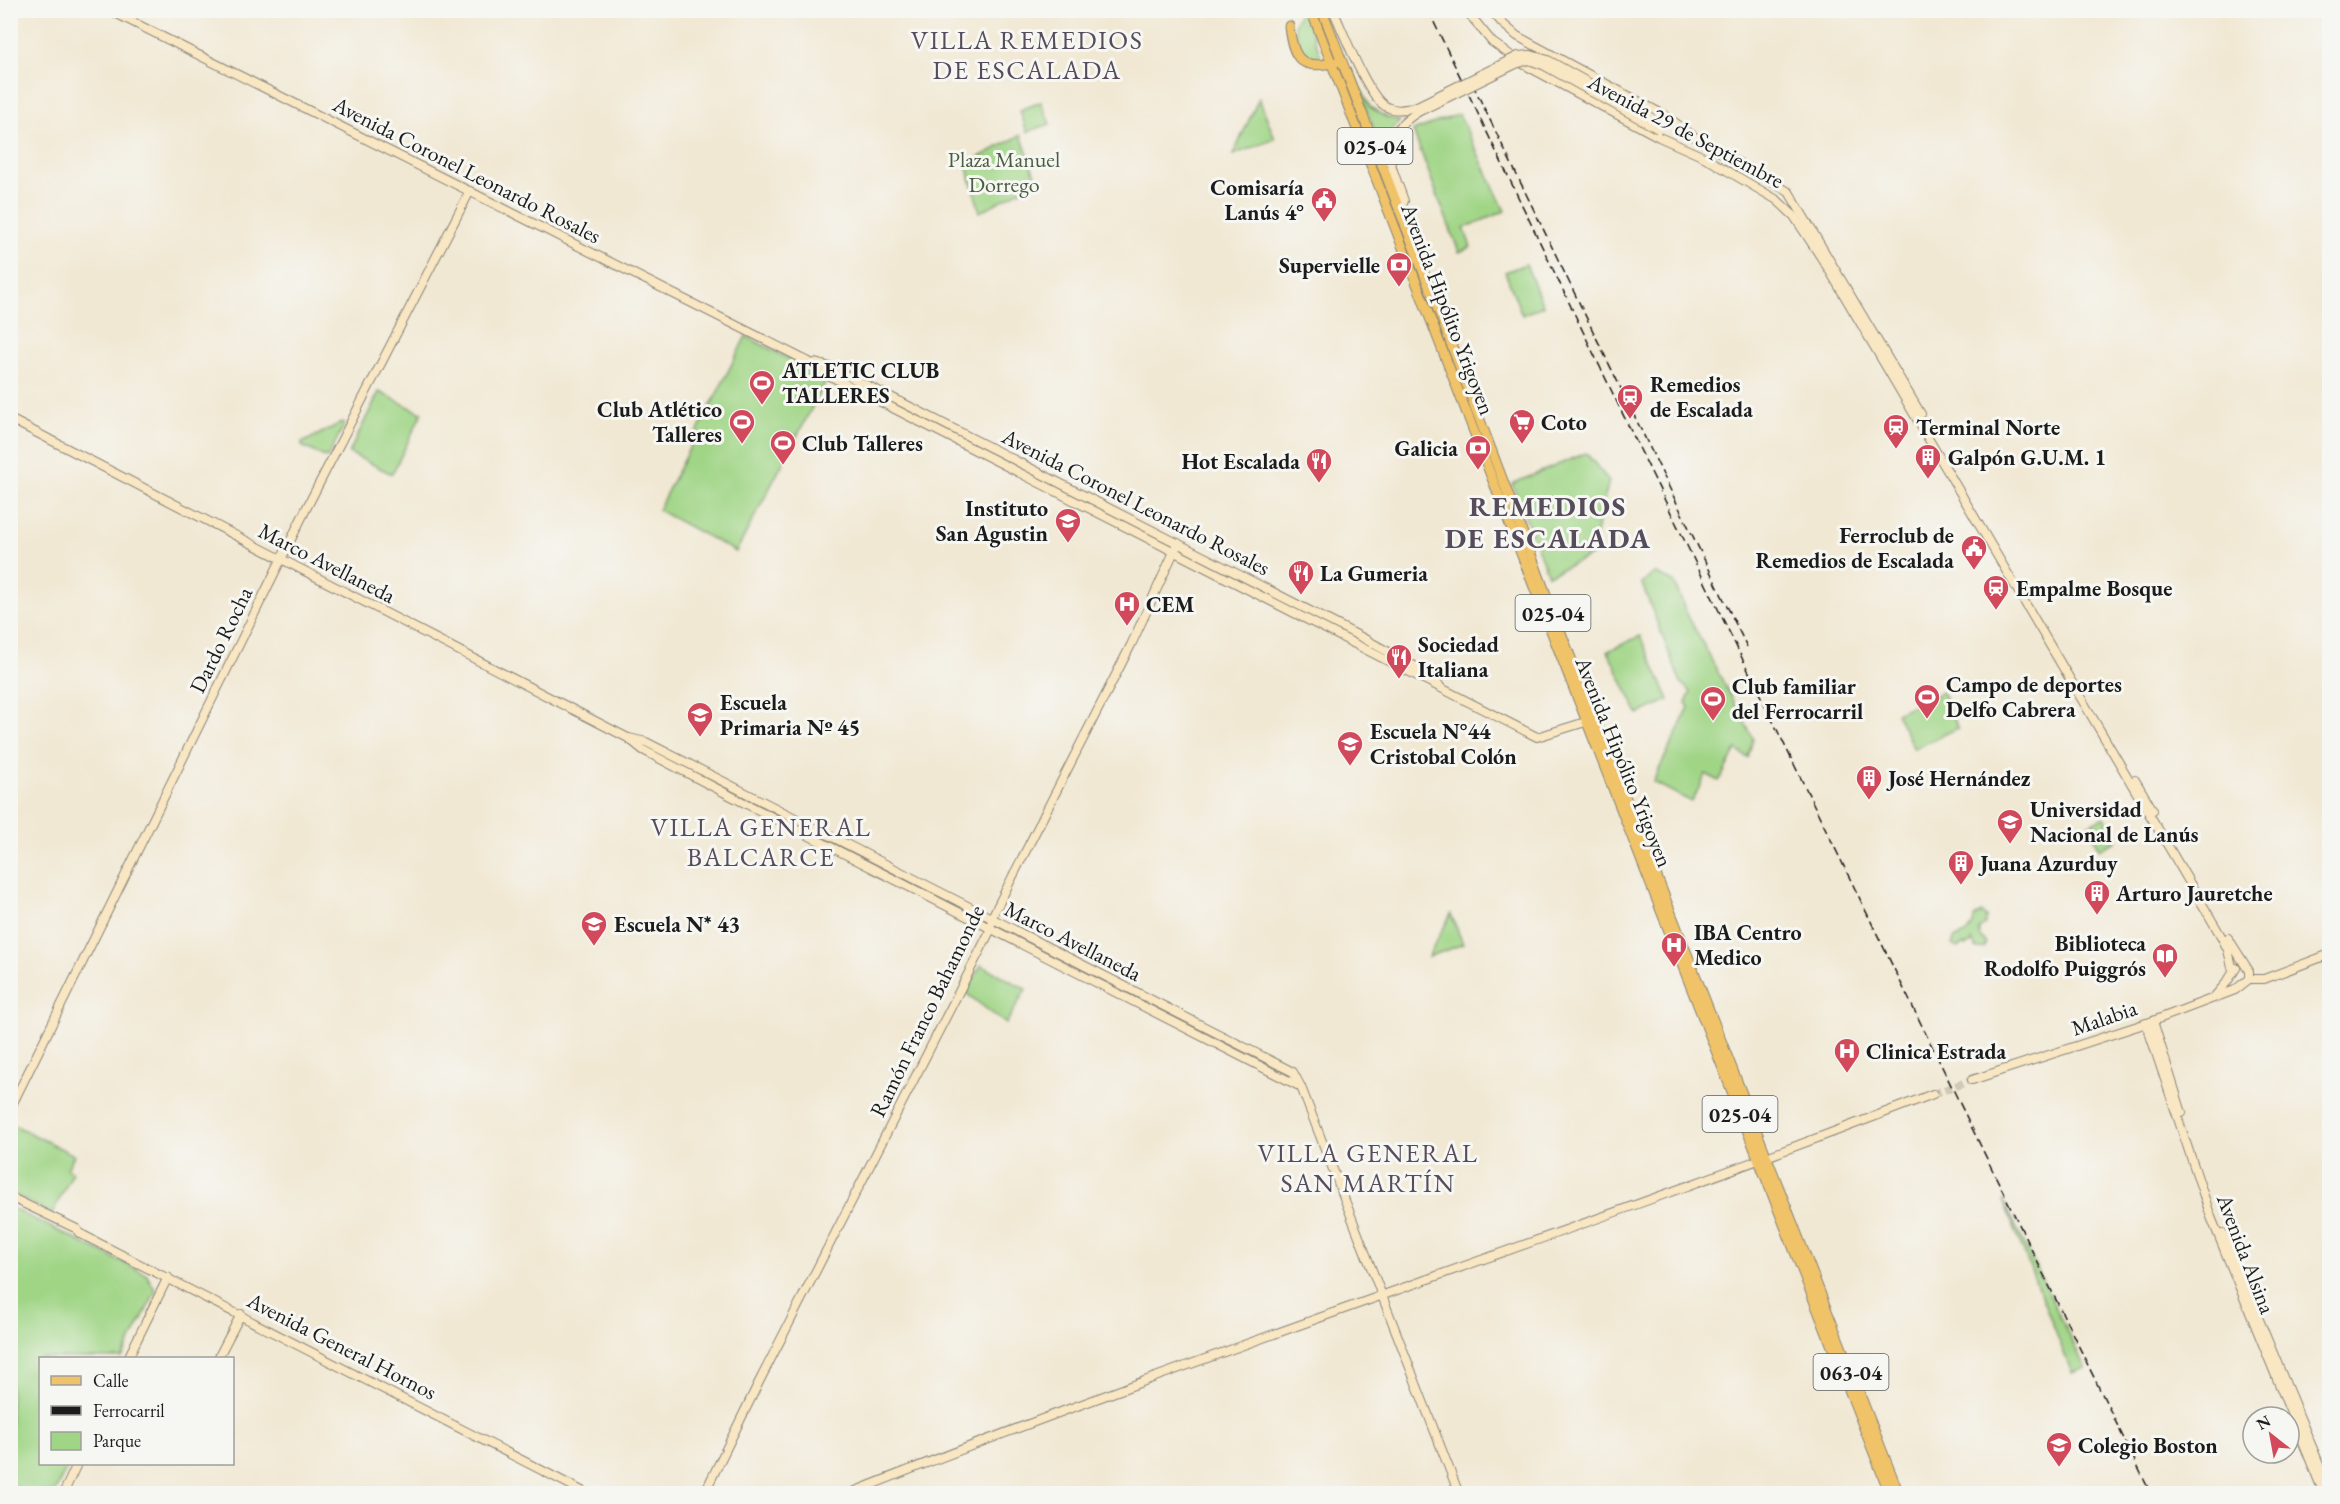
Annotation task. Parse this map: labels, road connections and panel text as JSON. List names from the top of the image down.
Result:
{
  "streets": {
    "main road": ["025-04", "Avenida Hipólito Yrigoyen", "063-04"],
    "street": [
      "Avenida 29 de Septiembre",
      "Avenida Coronel Leonardo Rosales",
      "Marco Avellaneda",
      "Dardo Rocha",
      "Ramón Franco Bahamonde",
      "Malabia",
      "Avenida Alsina",
      "Avenida General Hornos"
    ]
  },
  "crossings": [
    ["Avenida 29 de Septiembre", "Malabia"],
    ["Avenida Coronel Leonardo Rosales", "Avenida Hipólito Yrigoyen"],
    ["Avenida Coronel Leonardo Rosales", "Dardo Rocha"],
    ["Avenida Coronel Leonardo Rosales", "Ramón Franco Bahamonde"],
    ["Marco Avellaneda", "Dardo Rocha"],
    ["Marco Avellaneda", "Ramón Franco Bahamonde"],
    ["Malabia", "Avenida Alsina"]
  ],
  "districts": [
    "VILLA REMEDIOS DE ESCALADA",
    "REMEDIOS DE ESCALADA",
    "VILLA GENERAL BALCARCE",
    "VILLA GENERAL SAN MARTÍN"
  ],
  "parks": ["Plaza Manuel Dorrego"],
  "places": {
    "public building": ["Comisaría Lanús 4°", "Ferroclub de Remedios de Escalada"],
    "bank": ["Supervielle", "Galicia"],
    "sports": [
      "ATLETIC CLUB TALLERES",
      "Club Atlético Talleres",
      "Club Talleres",
      "Campo de deportes Delfo Cabrera",
      "Club familiar del Ferrocarril"
    ],
    "station": ["Remedios de Escalada", "Terminal Norte", "Empalme Bosque"],
    "supermarket": ["Coto"],
    "building": [
      "Galpón G.U.M. 1",
      "José Hernández",
      "Juana Azurduy",
      "Arturo Jauretche"
    ],
    "restaurant": ["Hot Escalada", "La Gumeria", "Sociedad Italiana"],
    "school or university": [
      "Instituto San Agustin",
      "Escuela Primaria Nº 45",
      "Escuela N°44 Cristobal Colón",
      "Universidad Nacional de Lanús",
      "Escuela N* 43",
      "Colegio Boston"
    ],
    "hospital": ["CEM", "IBA Centro Medico", "Clinica Estrada"],
    "library": ["Biblioteca Rodolfo Puiggrós"]
  },
  "legend": ["Calle", "Ferrocarril", "Parque"],
  "north": "top left"
}
